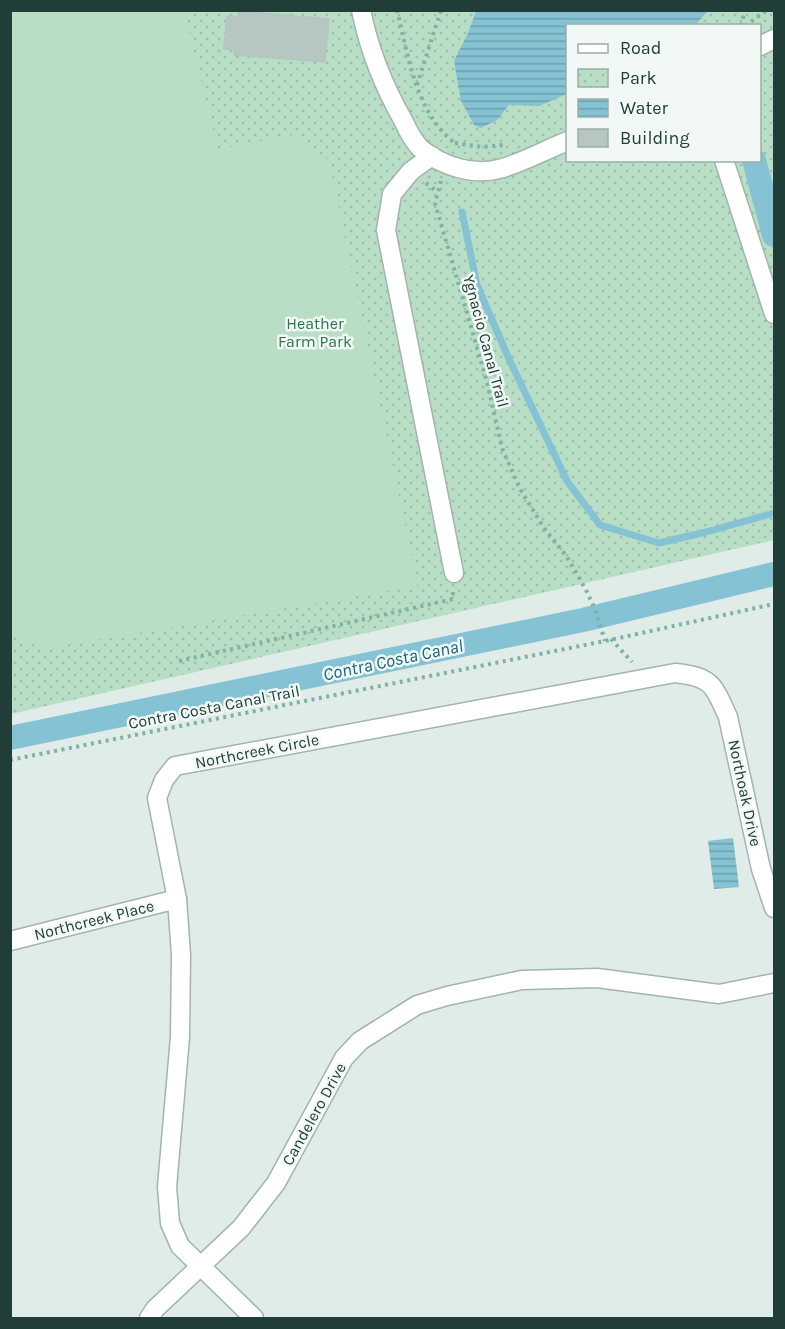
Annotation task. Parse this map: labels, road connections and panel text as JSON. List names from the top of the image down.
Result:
{
  "streets": {
    "street": [
      "Northcreek Circle",
      "Northoak Drive",
      "Northcreek Place",
      "Candelero Drive"
    ],
    "path": ["Ygnacio Canal Trail", "Contra Costa Canal Trail"]
  },
  "crossings": [
    ["Ygnacio Canal Trail", "Contra Costa Canal Trail"],
    ["Northcreek Circle", "Northoak Drive"],
    ["Northcreek Circle", "Northcreek Place"],
    ["Northcreek Circle", "Candelero Drive"]
  ],
  "water": ["Contra Costa Canal"],
  "parks": ["Heather Farm Park"],
  "legend": [
    "Road",
    "Park",
    "Water",
    "Building"
  ]
}
